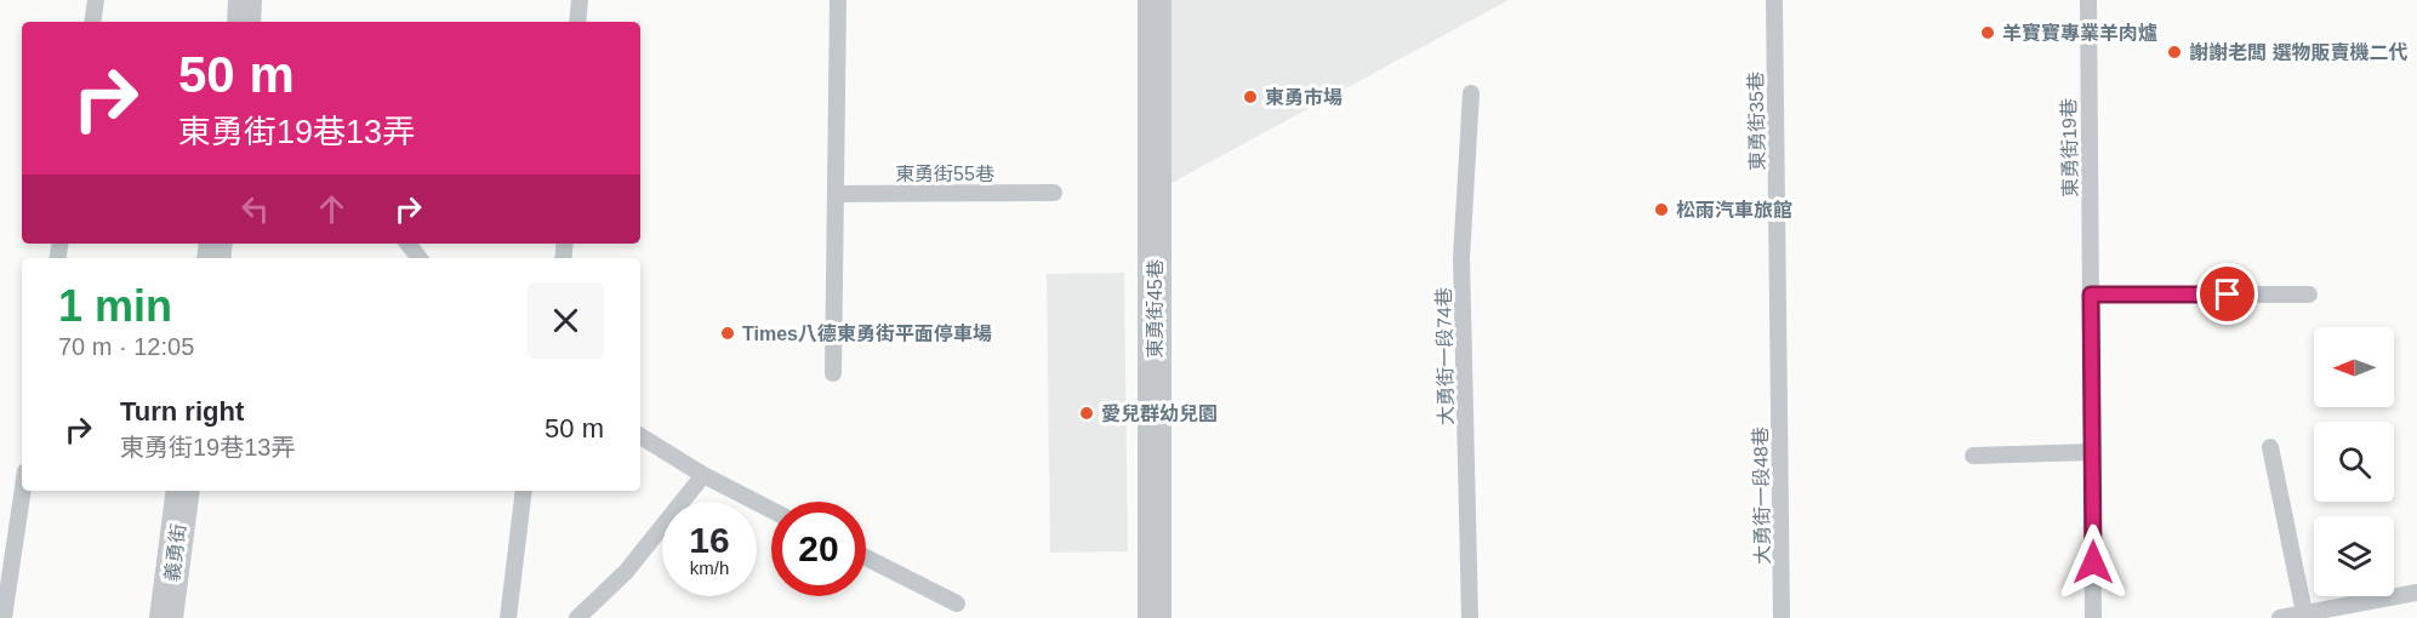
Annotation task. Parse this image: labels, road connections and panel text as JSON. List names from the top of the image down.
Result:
{
  "streets": {
    "street": ["東勇街45巷", "義勇街"],
    "lane": [
      "東勇街35巷",
      "東勇街19巷",
      "東勇街55巷",
      "大勇街一段74巷",
      "大勇街一段48巷"
    ]
  },
  "crossings": [
    ["東勇街35巷", "大勇街一段48巷"]
  ],
  "places": [
    "羊寶寶專業羊肉爐",
    "謝謝老闆 選物販賣機二代",
    "東勇市場",
    "松雨汽車旅館",
    "Times八德東勇街平面停車場",
    "愛兒群幼兒園"
  ],
  "north": "left",
  "page": {
    "turn": ["50 m", "東勇街19巷13弄"],
    "heading": ["1 min", "70 m · 12:05"],
    "list": [
      {
        "name": "Turn right",
        "note": "東勇街19巷13弄",
        "value": "50 m"
      }
    ],
    "speed": "16 km/h",
    "limit": "20"
  }
}
